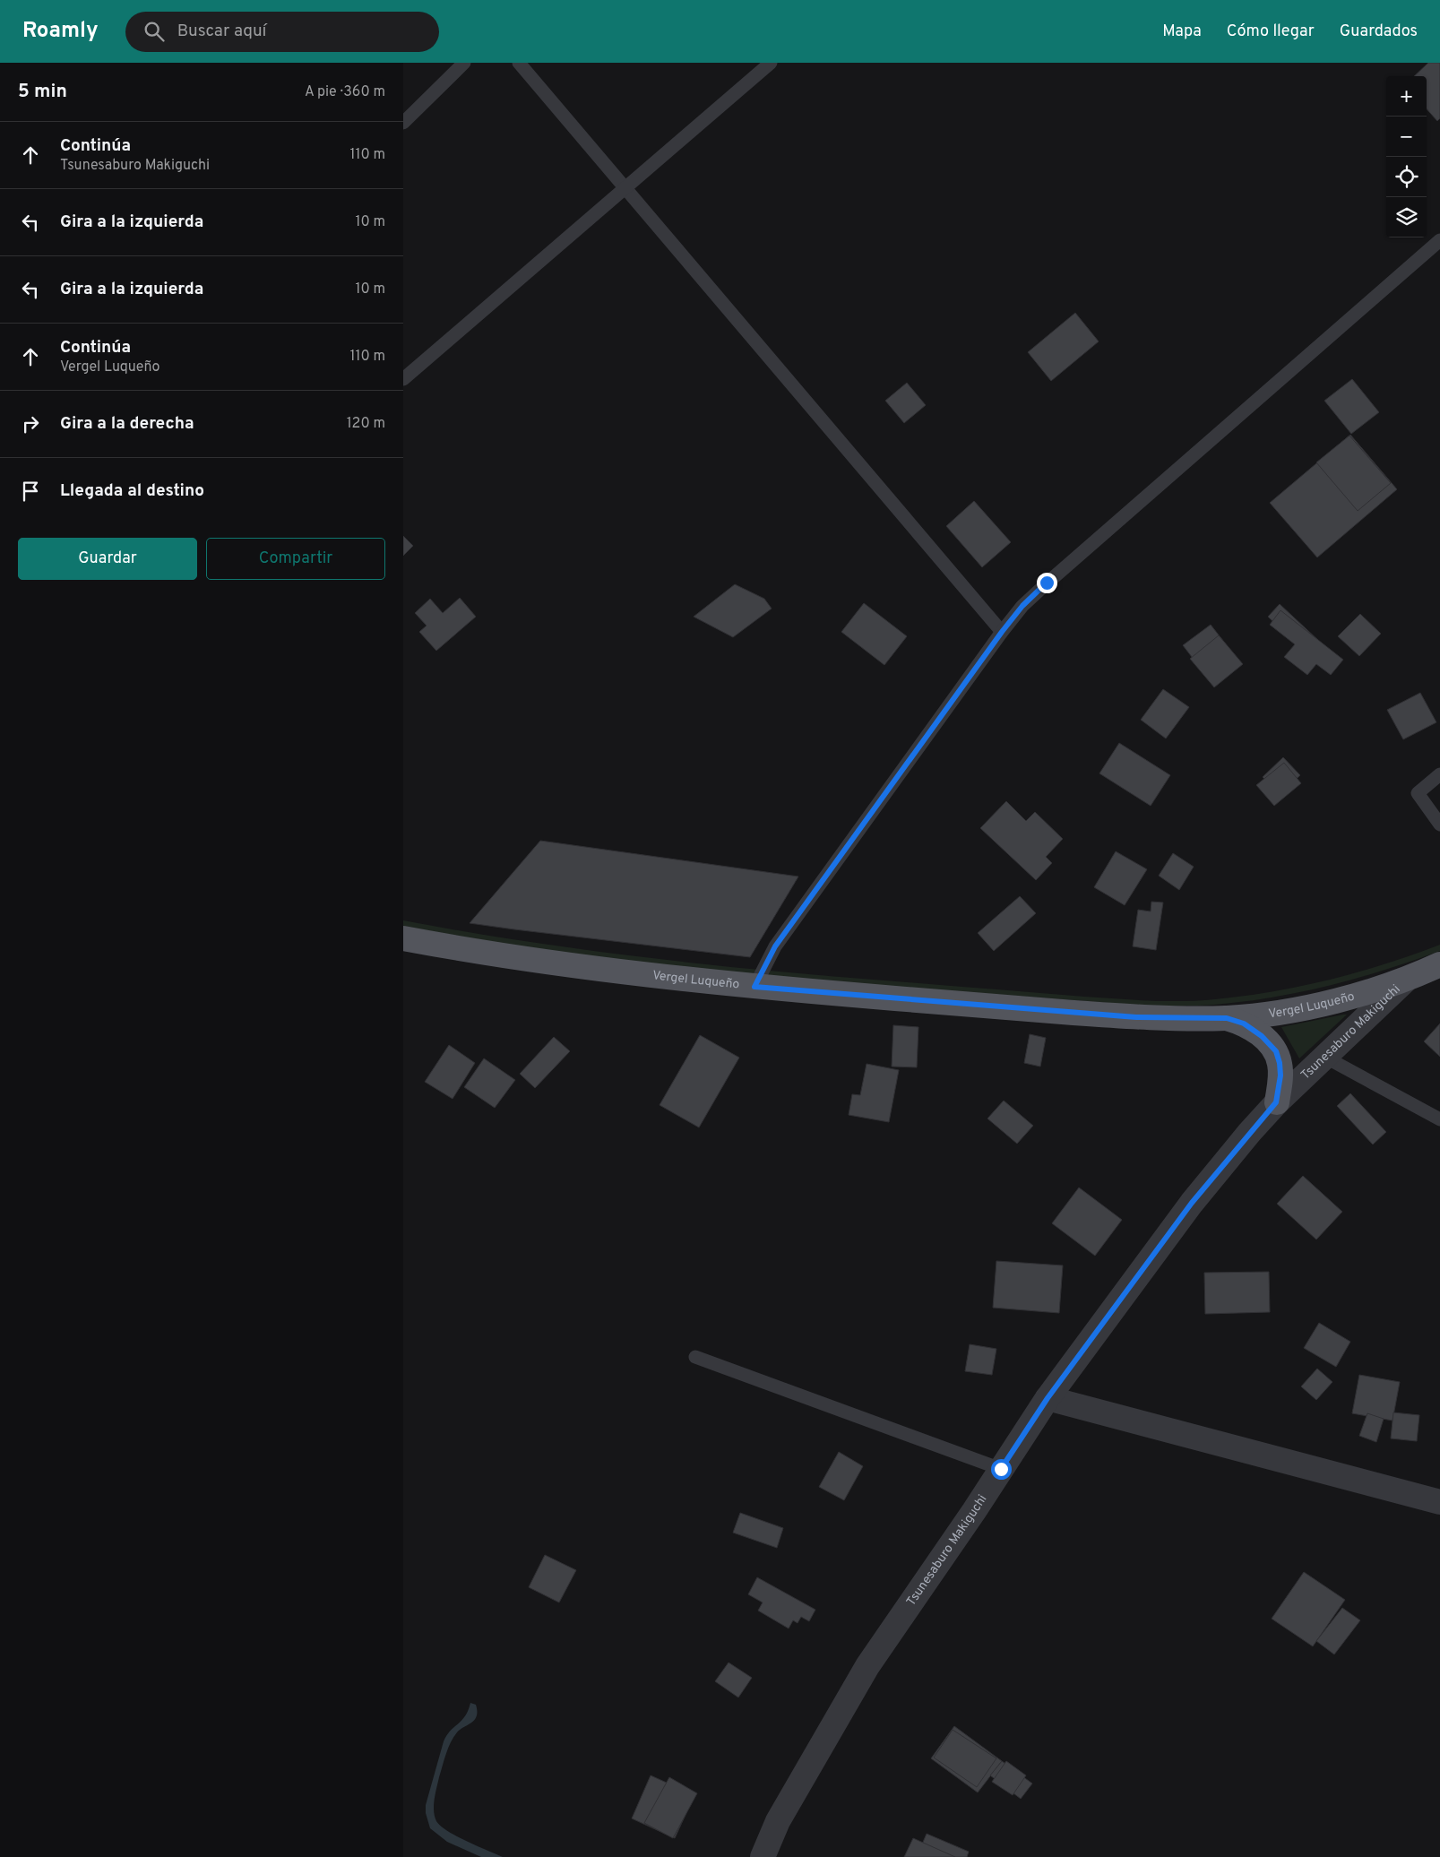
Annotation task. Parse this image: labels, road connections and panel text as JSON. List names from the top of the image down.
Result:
{
  "streets": {
    "main road": ["Vergel Luqueño"],
    "street": ["Tsunesaburo Makiguchi"]
  },
  "crossings": [
    ["Vergel Luqueño", "Tsunesaburo Makiguchi"]
  ],
  "page": {
    "header": "Roamly",
    "search": "Buscar aquí",
    "nav": ["Mapa", "Cómo llegar", "Guardados"],
    "heading": ["5 min", "A pie · 360 m"],
    "map_buttons": ["+", "−"],
    "list": [
      ["Continúa", "Tsunesaburo Makiguchi", "110 m"],
      ["Gira a la izquierda", "10 m"],
      ["Gira a la izquierda", "10 m"],
      ["Continúa", "Vergel Luqueño", "110 m"],
      ["Gira a la derecha", "120 m"],
      "Llegada al destino"
    ],
    "buttons": ["Guardar", "Compartir"]
  }
}
